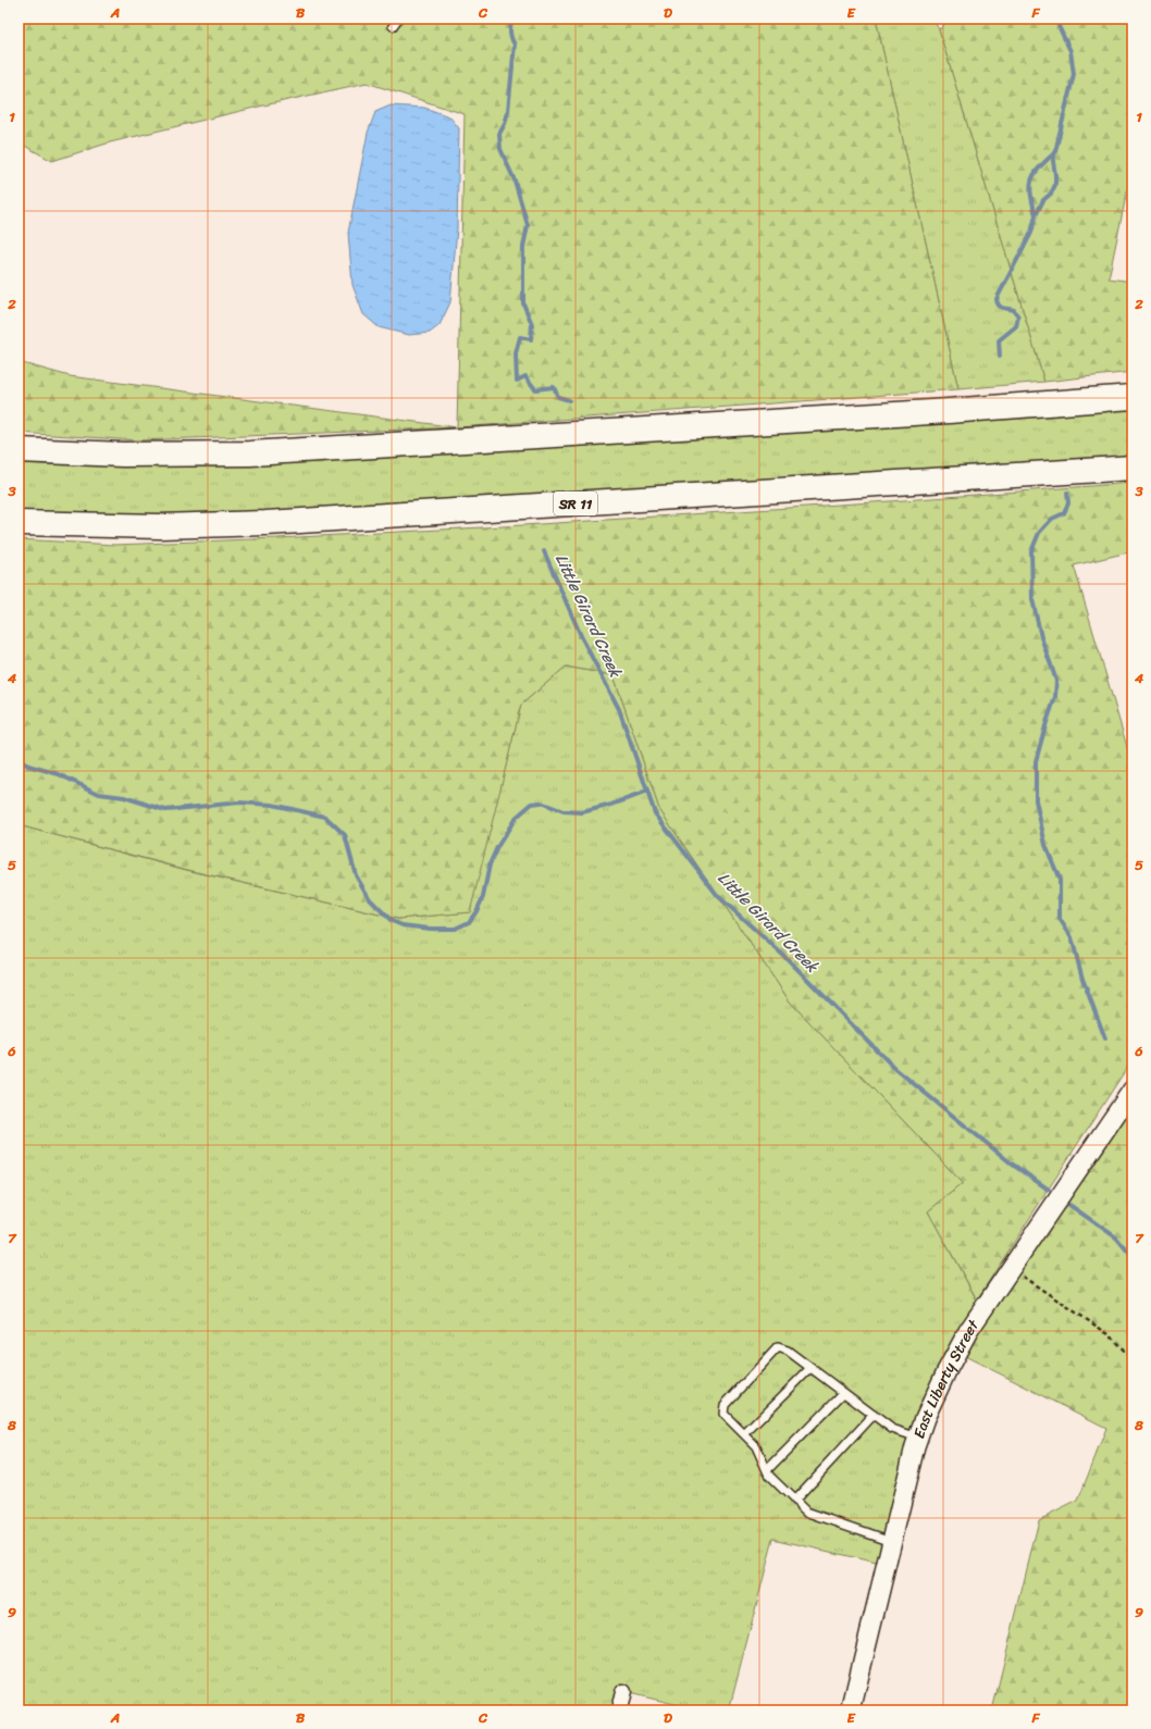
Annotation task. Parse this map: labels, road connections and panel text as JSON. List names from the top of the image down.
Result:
{
  "streets": {
    "highway": ["SR 11"],
    "street": ["East Liberty Street"]
  },
  "water": ["Little Girard Creek"],
  "grid": {
    "columns": [
      "A",
      "B",
      "C",
      "D",
      "E",
      "F"
    ],
    "rows": [
      "1",
      "2",
      "3",
      "4",
      "5",
      "6",
      "7",
      "8",
      "9"
    ]
  }
}
